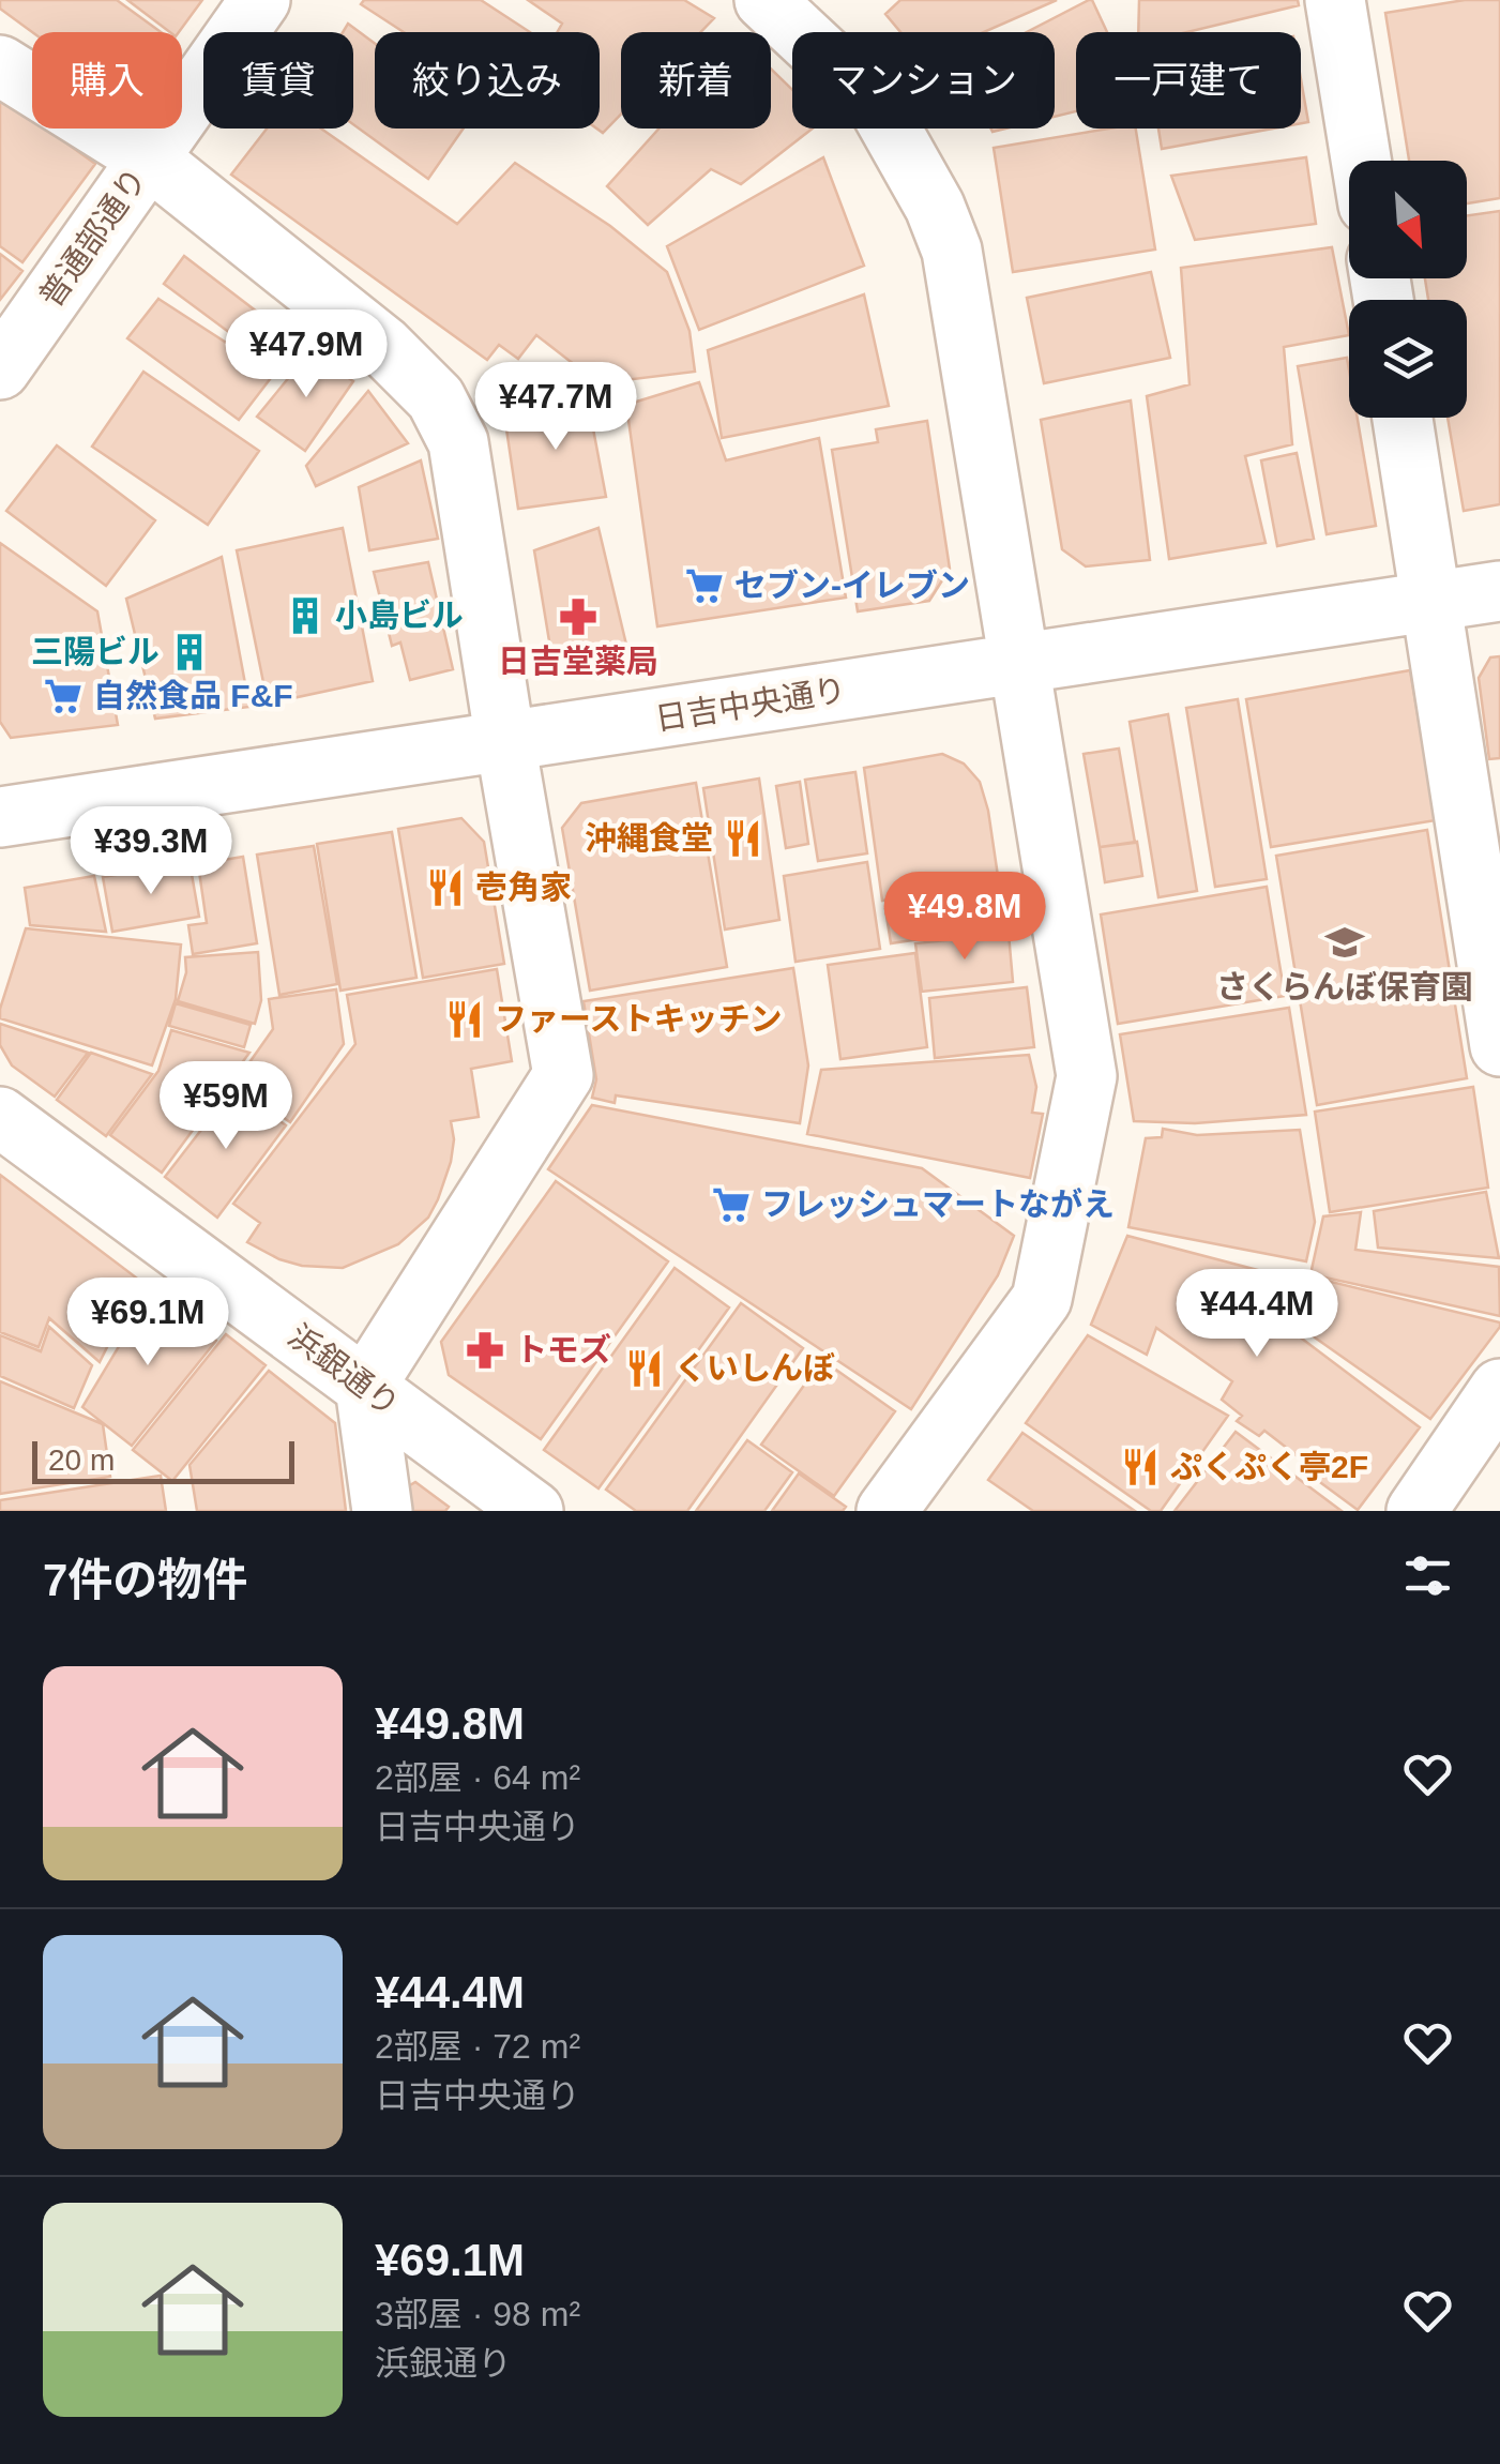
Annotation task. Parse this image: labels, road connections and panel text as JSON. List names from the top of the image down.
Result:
{
  "streets": {
    "street": ["普通部通り", "日吉中央通り", "浜銀通り"]
  },
  "places": {
    "supermarket": ["セブン-イレブン", "自然食品 F&F", "フレッシュマートながえ"],
    "building": ["小島ビル", "三陽ビル"],
    "pharmacy": ["日吉堂薬局", "トモズ"],
    "restaurant": [
      "沖縄食堂",
      "壱角家",
      "ファーストキッチン",
      "くいしんぼ",
      "ぷくぷく亭2F"
    ],
    "school or university": ["さくらんぼ保育園"]
  },
  "scale_bar": "20 m",
  "north": "bottom right",
  "page": {
    "chip": [
      "購入",
      "賃貸",
      "絞り込み",
      "新着",
      "マンション",
      "一戸建て"
    ],
    "price": [
      "¥47.9M",
      "¥47.7M",
      "¥39.3M",
      "¥49.8M",
      "¥59M",
      "¥44.4M",
      "¥69.1M"
    ],
    "scale": "20 m",
    "heading": "7件の物件",
    "list": [
      {
        "name": "¥49.8M",
        "note": "2部屋 · 64 m² · 日吉中央通り"
      },
      {
        "name": "¥44.4M",
        "note": "2部屋 · 72 m² · 日吉中央通り"
      },
      {
        "name": "¥69.1M",
        "note": "3部屋 · 98 m² · 浜銀通り"
      }
    ]
  }
}
